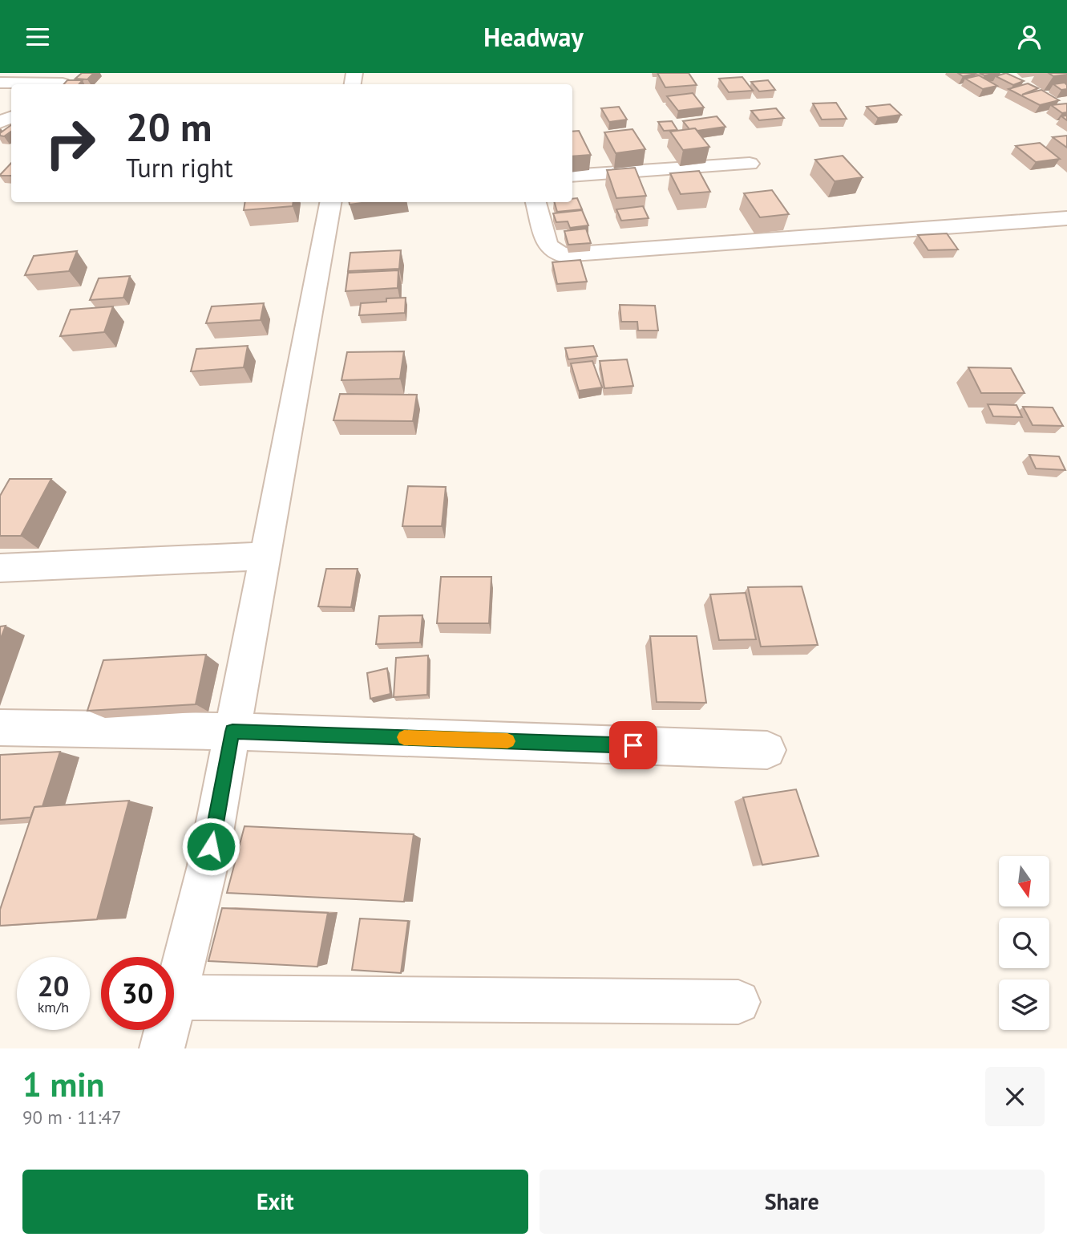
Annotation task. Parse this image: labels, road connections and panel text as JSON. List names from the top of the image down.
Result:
{
  "north": "bottom",
  "page": {
    "header": "Headway",
    "turn": ["20 m", "Turn right"],
    "speed": "20 km/h",
    "limit": "30",
    "heading": ["1 min", "90 m · 11:47"],
    "buttons": ["Exit", "Share"]
  }
}
